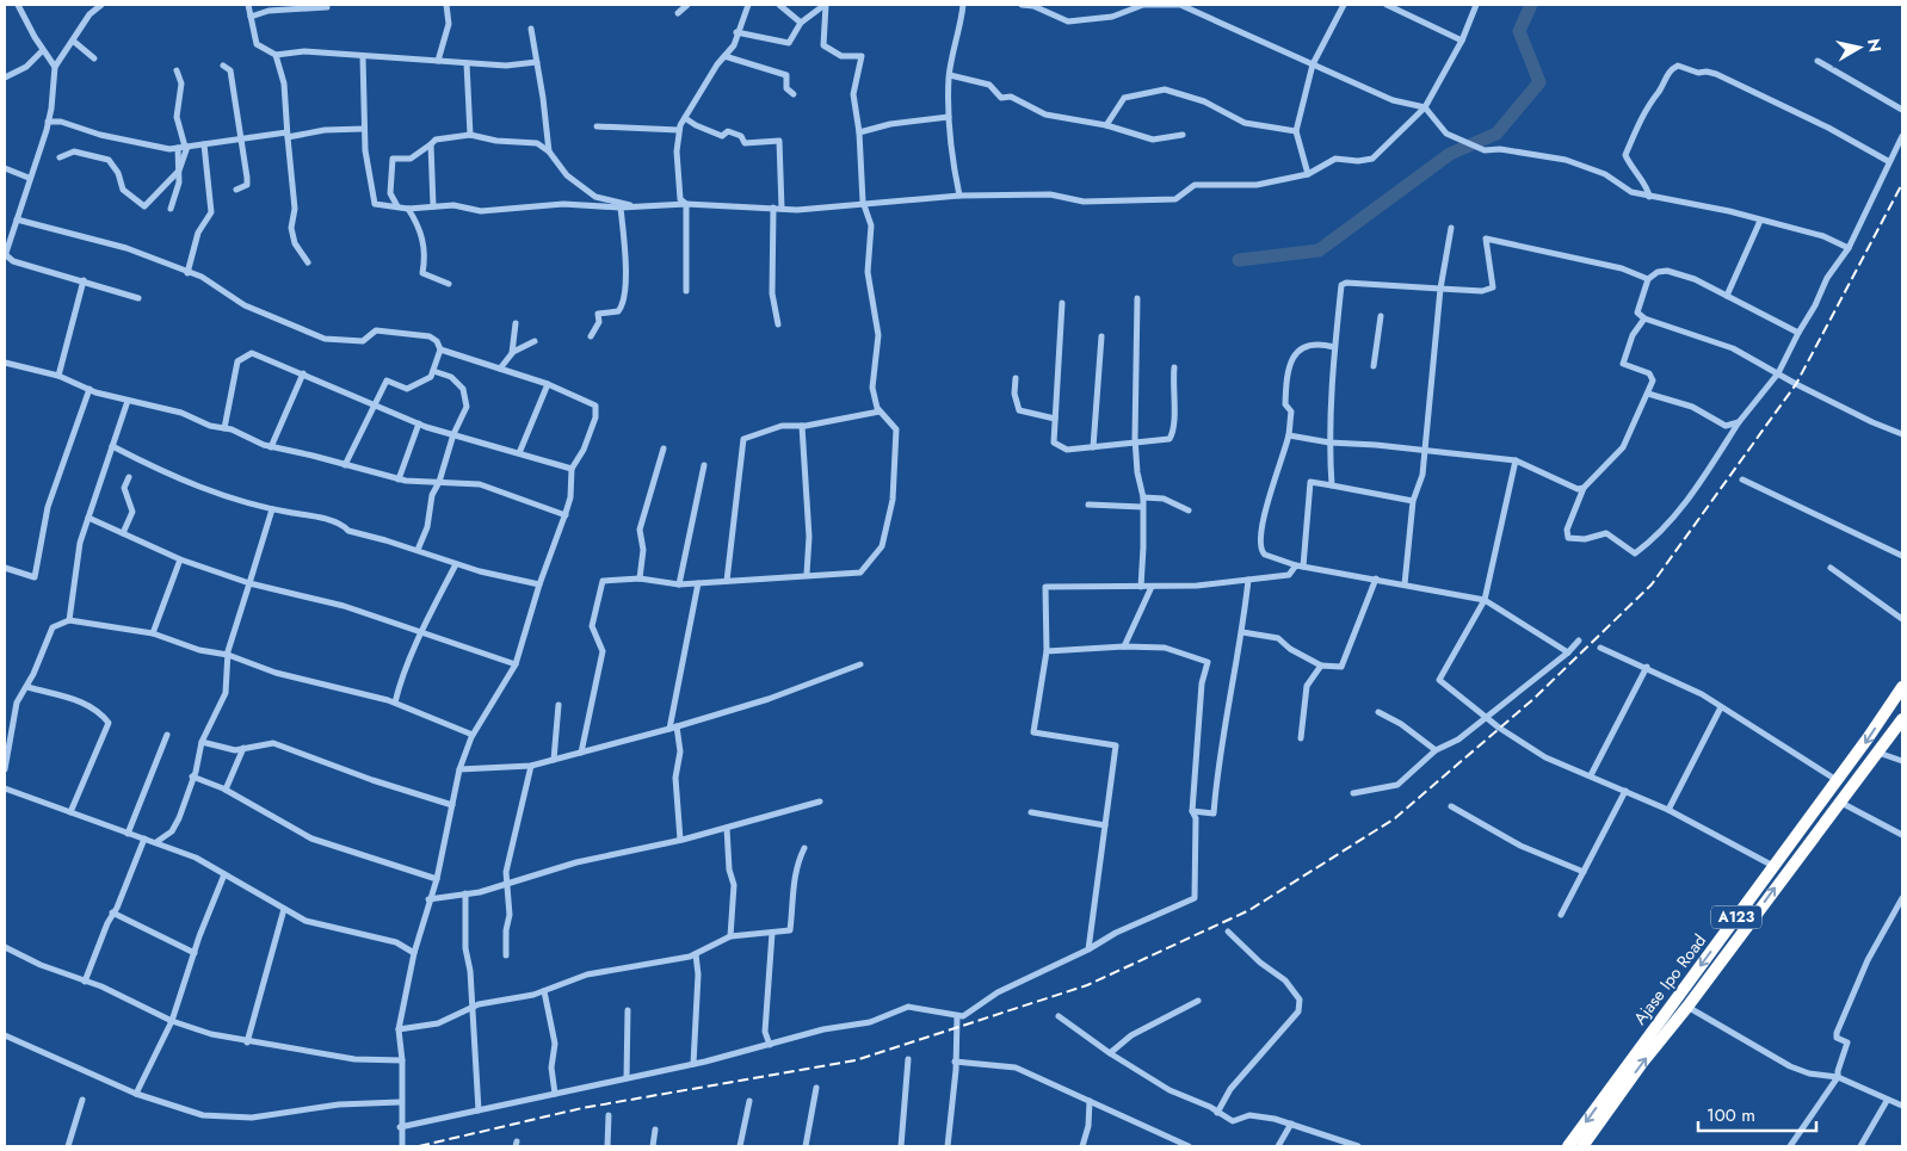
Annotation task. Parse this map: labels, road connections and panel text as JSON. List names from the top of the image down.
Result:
{
  "streets": {
    "highway": ["A123", "Ajase Ipo Road"]
  },
  "scale_bar": "100 m",
  "north": "right"
}
